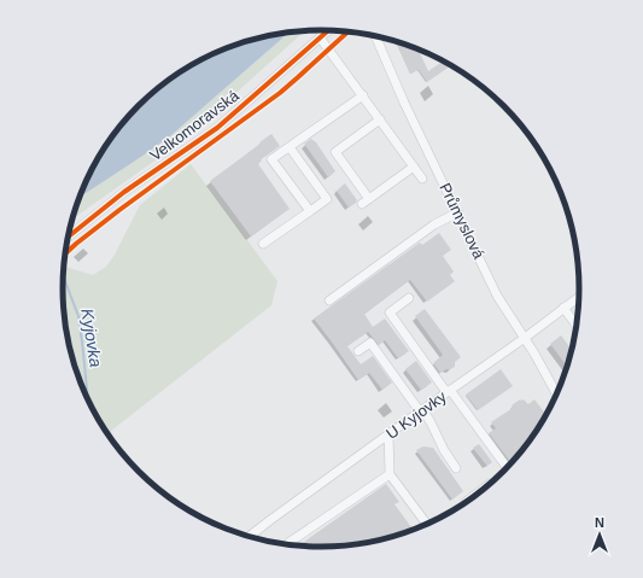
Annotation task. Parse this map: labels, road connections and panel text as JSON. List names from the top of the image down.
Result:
{
  "streets": {
    "street": ["Velkomoravská", "Průmyslová", "U Kyjovky"]
  },
  "crossings": [
    ["Průmyslová", "U Kyjovky"]
  ],
  "water": ["Kyjovka"],
  "north": "top"
}
